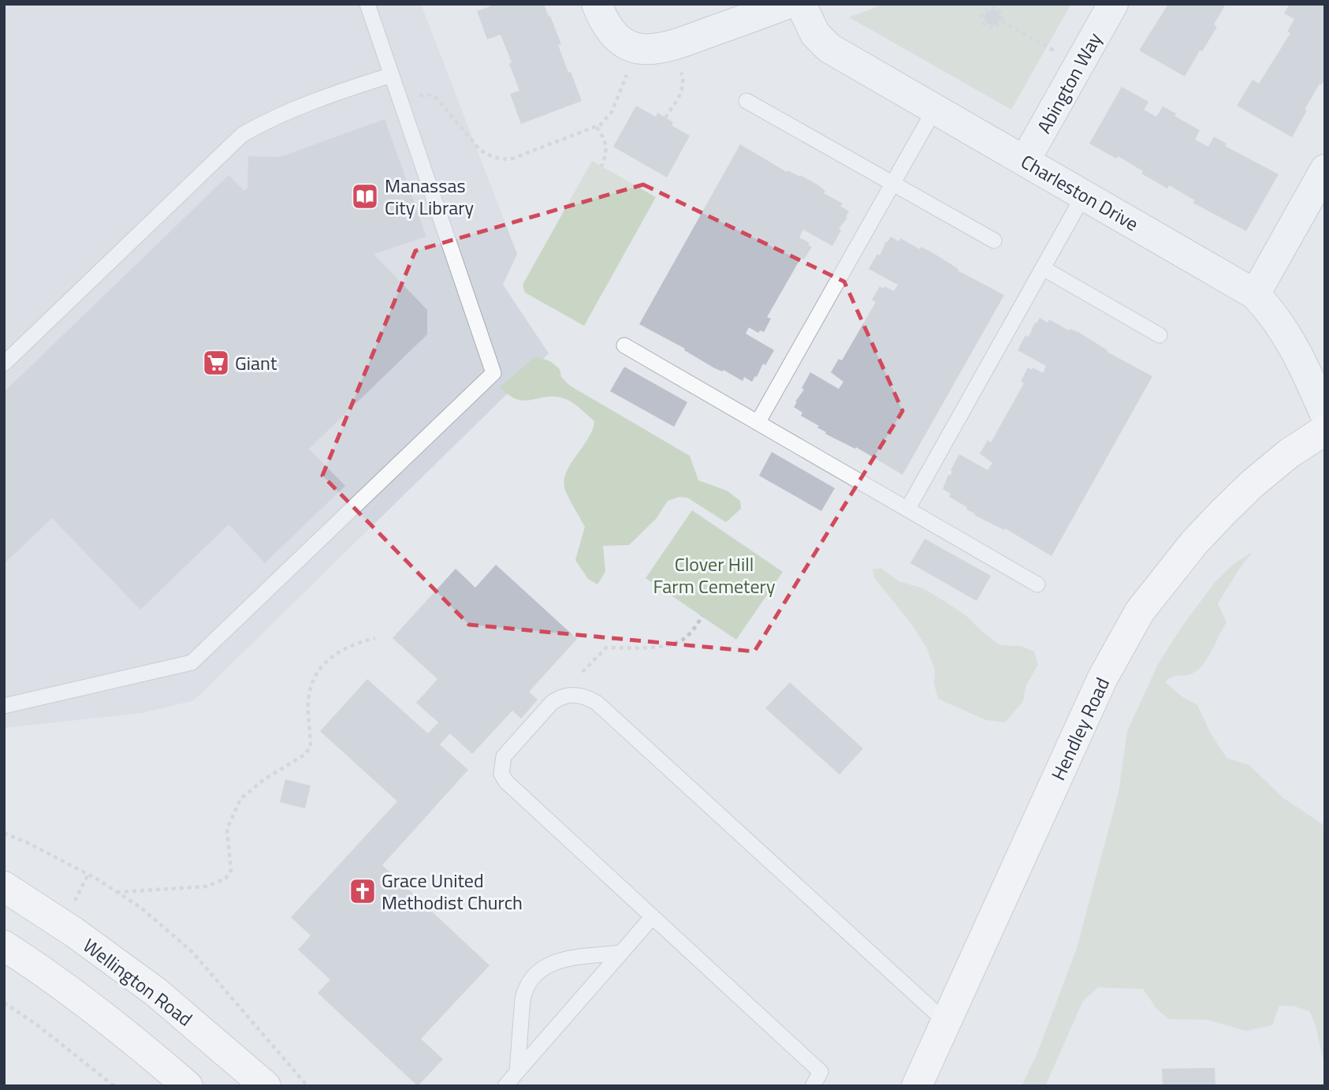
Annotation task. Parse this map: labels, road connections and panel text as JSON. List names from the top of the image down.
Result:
{
  "streets": {
    "street": [
      "Abington Way",
      "Charleston Drive",
      "Hendley Road",
      "Wellington Road"
    ]
  },
  "crossings": [
    ["Abington Way", "Charleston Drive"]
  ],
  "parks": ["Clover Hill Farm Cemetery"],
  "places": {
    "library": ["Manassas City Library"],
    "supermarket": ["Giant"],
    "church": ["Grace United Methodist Church"]
  }
}
